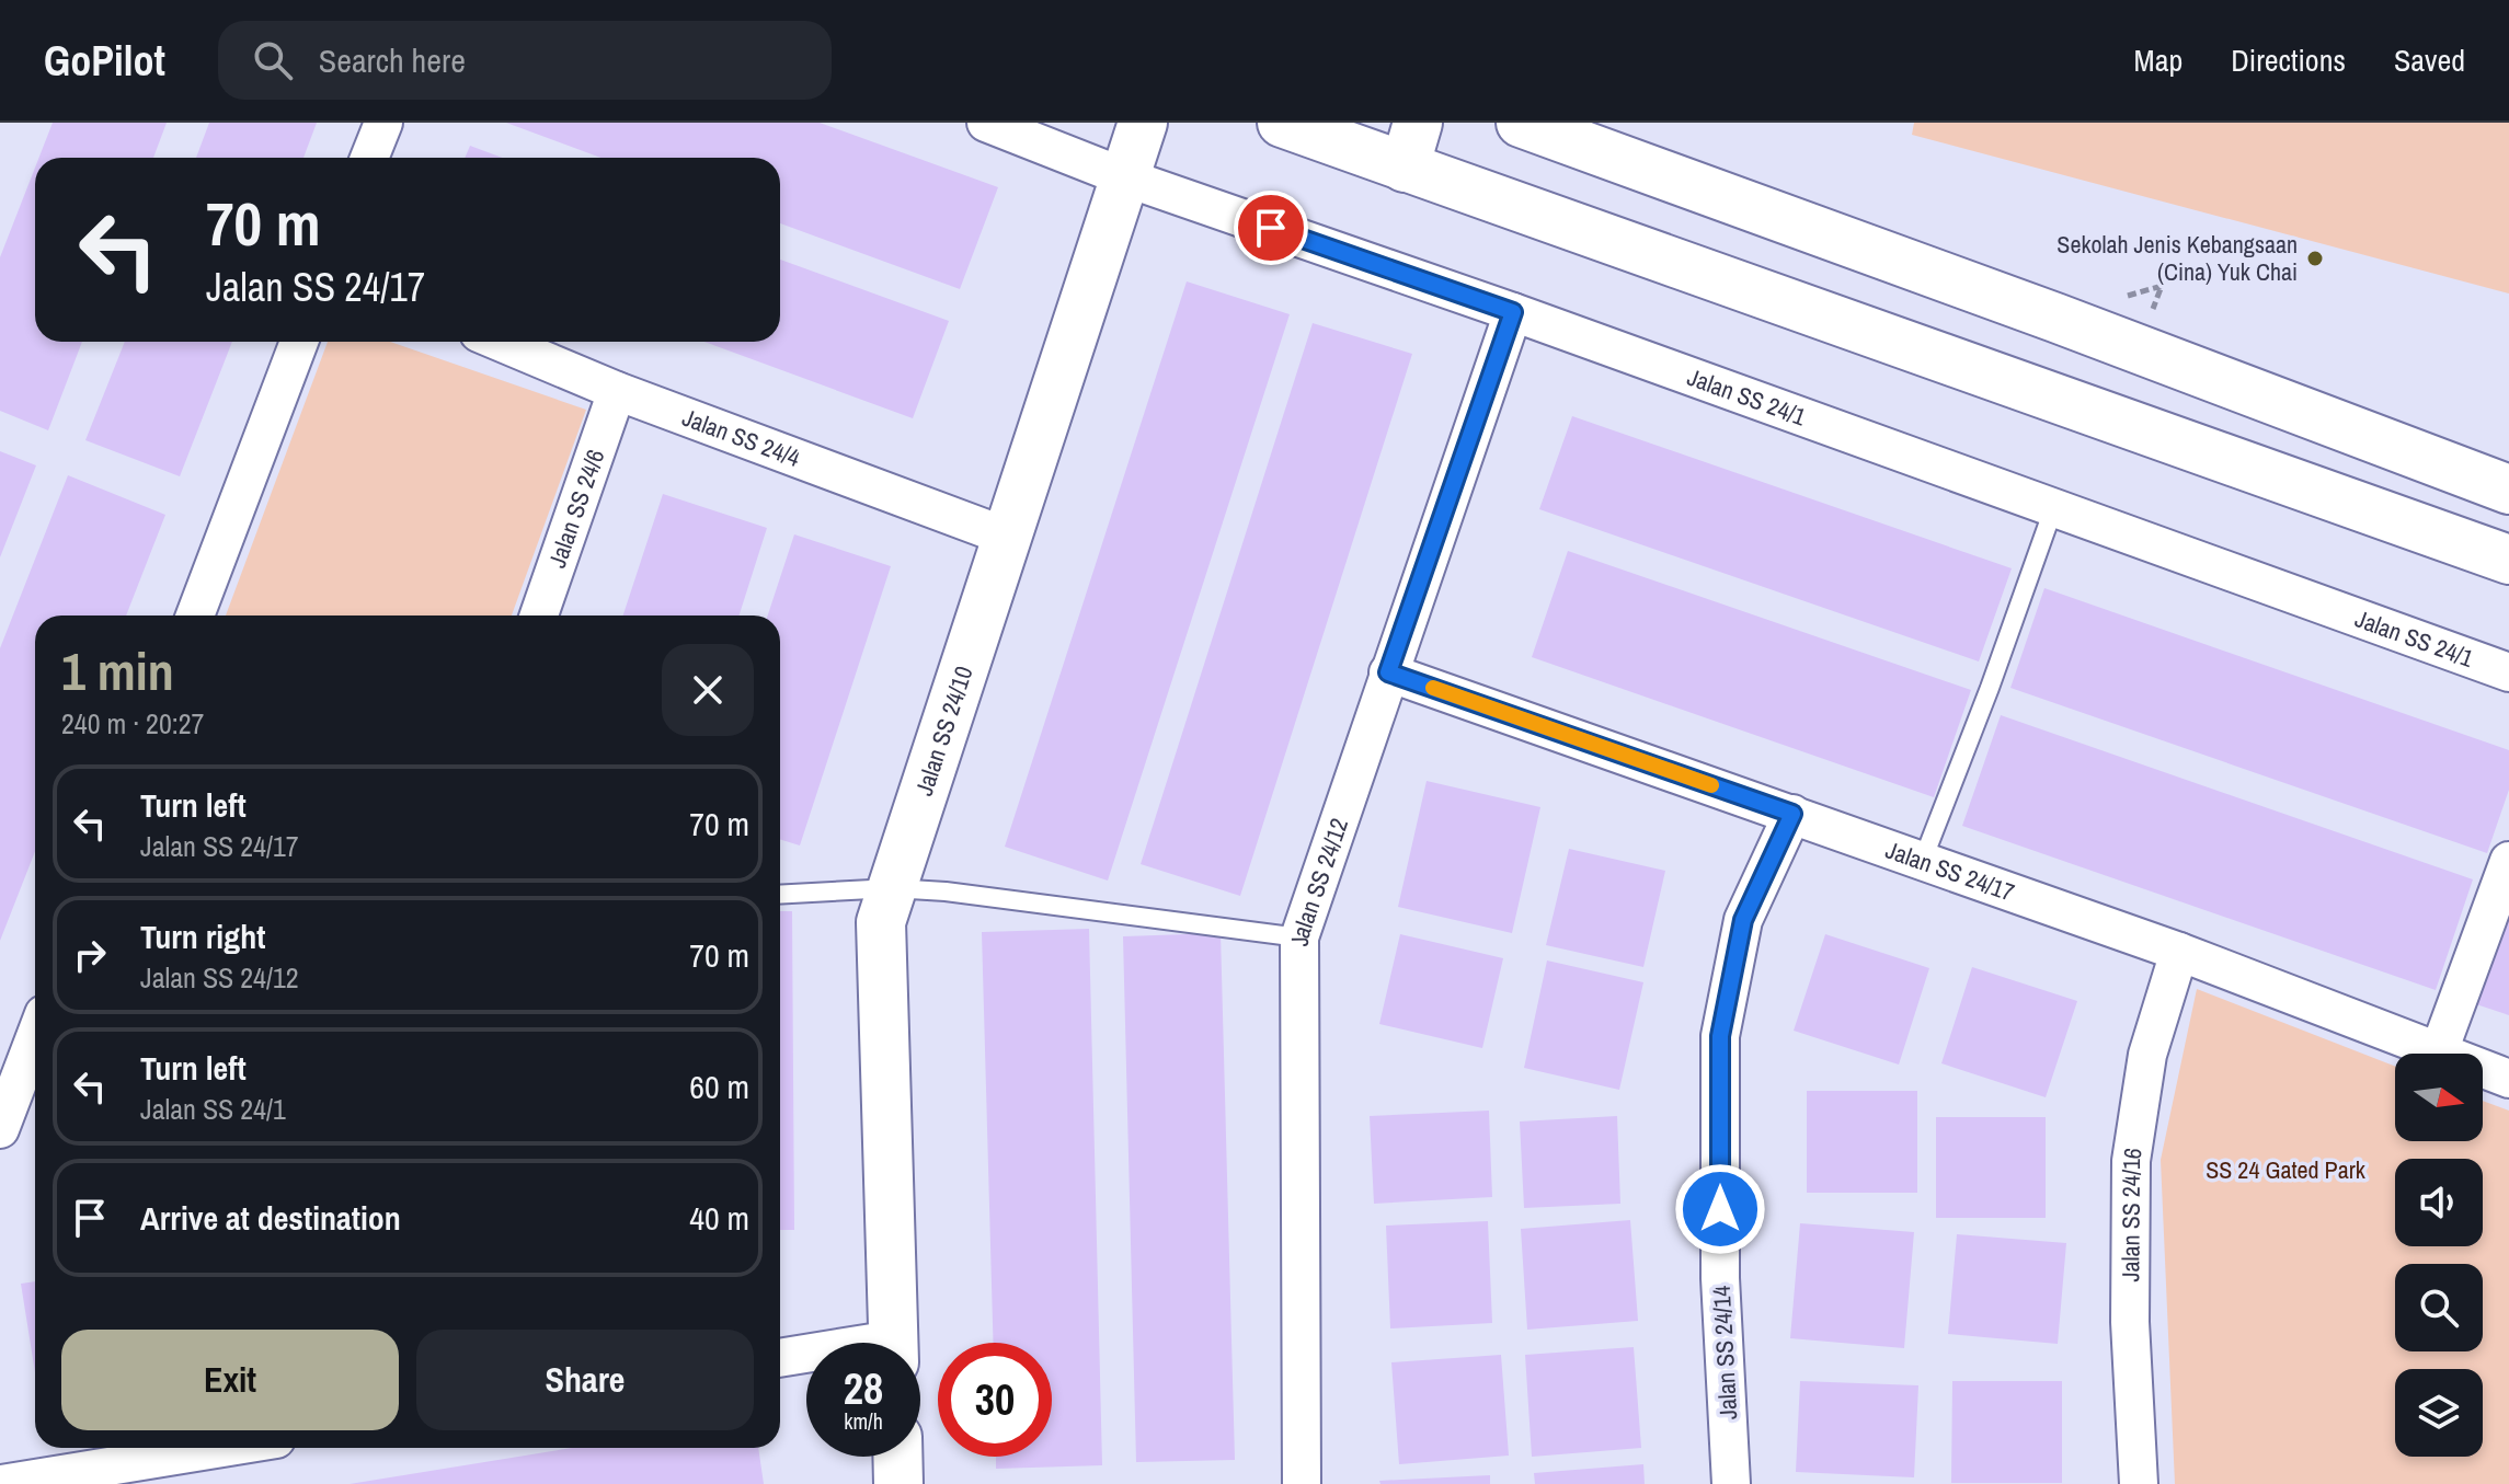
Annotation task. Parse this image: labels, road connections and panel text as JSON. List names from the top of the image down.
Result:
{
  "streets": {
    "main road": ["Jalan SS 24/10"],
    "street": [
      "Jalan SS 24/1",
      "Jalan SS 24/4",
      "Jalan SS 24/6",
      "Jalan SS 24/17",
      "Jalan SS 24/12",
      "Jalan SS 24/16",
      "Jalan SS 24/14"
    ]
  },
  "crossings": [
    ["Jalan SS 24/1", "Jalan SS 24/10"],
    ["Jalan SS 24/1", "Jalan SS 24/12"],
    ["Jalan SS 24/4", "Jalan SS 24/6"],
    ["Jalan SS 24/4", "Jalan SS 24/10"],
    ["Jalan SS 24/17", "Jalan SS 24/12"],
    ["Jalan SS 24/17", "Jalan SS 24/16"],
    ["Jalan SS 24/17", "Jalan SS 24/14"]
  ],
  "parks": ["SS 24 Gated Park"],
  "places": ["Sekolah Jenis Kebangsaan (Cina) Yuk Chai"],
  "north": "right",
  "page": {
    "header": "GoPilot",
    "search": "Search here",
    "nav": ["Map", "Directions", "Saved"],
    "turn": ["70 m", "Jalan SS 24/17"],
    "heading": ["1 min", "240 m · 20:27"],
    "list": [
      {
        "name": "Turn left",
        "note": "Jalan SS 24/17",
        "value": "70 m"
      },
      {
        "name": "Turn right",
        "note": "Jalan SS 24/12",
        "value": "70 m"
      },
      {
        "name": "Turn left",
        "note": "Jalan SS 24/1",
        "value": "60 m"
      },
      {
        "name": "Arrive at destination",
        "value": "40 m"
      }
    ],
    "buttons": ["Exit", "Share"],
    "speed": "28 km/h",
    "limit": "30"
  }
}
